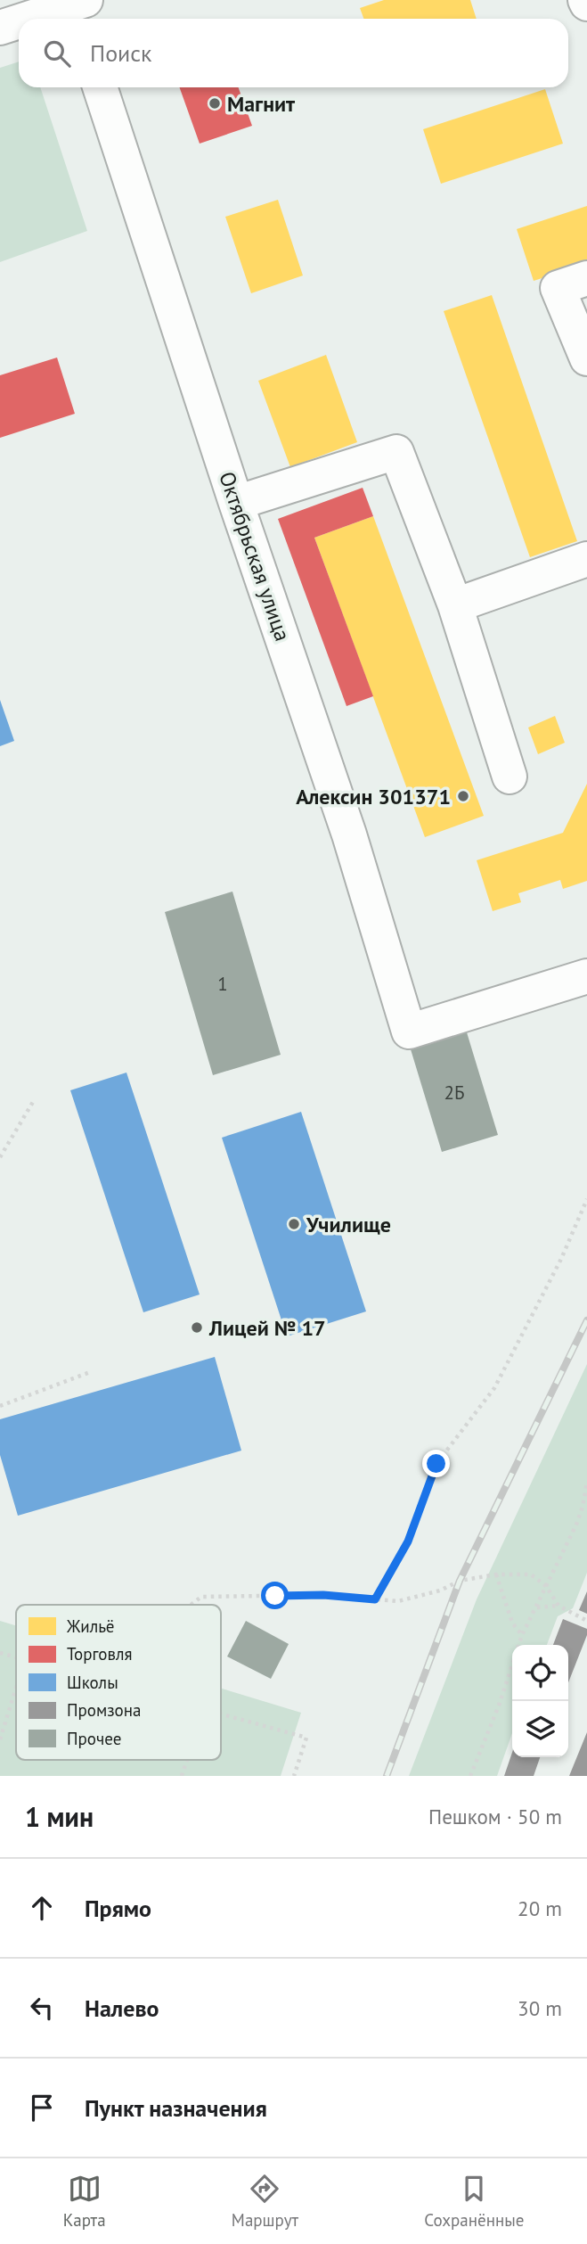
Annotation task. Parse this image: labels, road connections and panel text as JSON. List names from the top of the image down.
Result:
{
  "streets": {
    "street": ["Октябрьская улица"]
  },
  "places": [
    "Магнит",
    "Алексин 301371",
    "Училище",
    "Лицей № 17"
  ],
  "house_numbers": ["1", "2Б"],
  "legend": [
    "Жильё",
    "Торговля",
    "Школы",
    "Промзона",
    "Прочее"
  ],
  "page": {
    "search": "Поиск",
    "heading": ["1 мин", "Пешком · 50 m"],
    "list": [
      ["Прямо", "20 m"],
      ["Налево", "30 m"],
      "Пункт назначения"
    ],
    "nav": ["Карта", "Маршрут", "Сохранённые"]
  }
}
